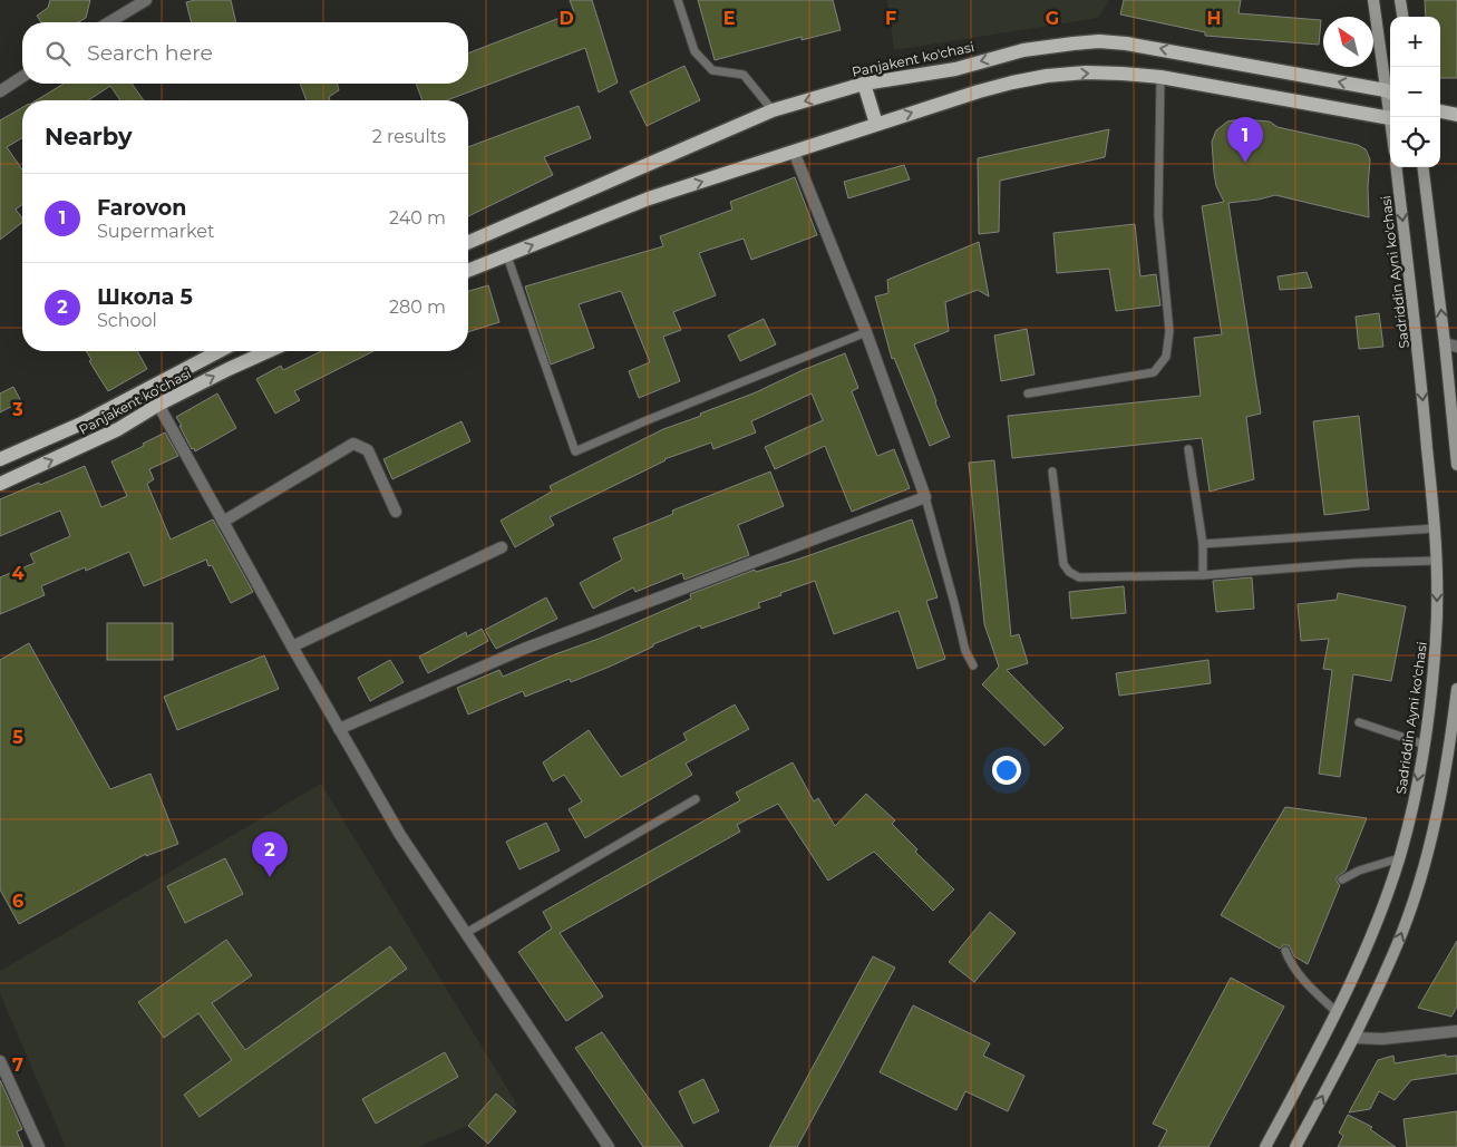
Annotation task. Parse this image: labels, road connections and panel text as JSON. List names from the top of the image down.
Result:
{
  "streets": {
    "main road": ["Panjakent ko'chasi", "Sadriddin Ayni ko'chasi"]
  },
  "north": "top left",
  "page": {
    "map_buttons": ["+", "−"],
    "search": "Search here",
    "heading": ["Nearby", "2 results"],
    "pins": ["1", "2"],
    "list": [
      {
        "mark": "1",
        "name": "Farovon",
        "note": "Supermarket",
        "value": "240 m"
      },
      {
        "mark": "2",
        "name": "Школа 5",
        "note": "School",
        "value": "280 m"
      }
    ]
  },
  "grid": {
    "columns": [
      "D",
      "E",
      "F",
      "G",
      "H"
    ],
    "rows": [
      "3",
      "4",
      "5",
      "6",
      "7"
    ]
  }
}
